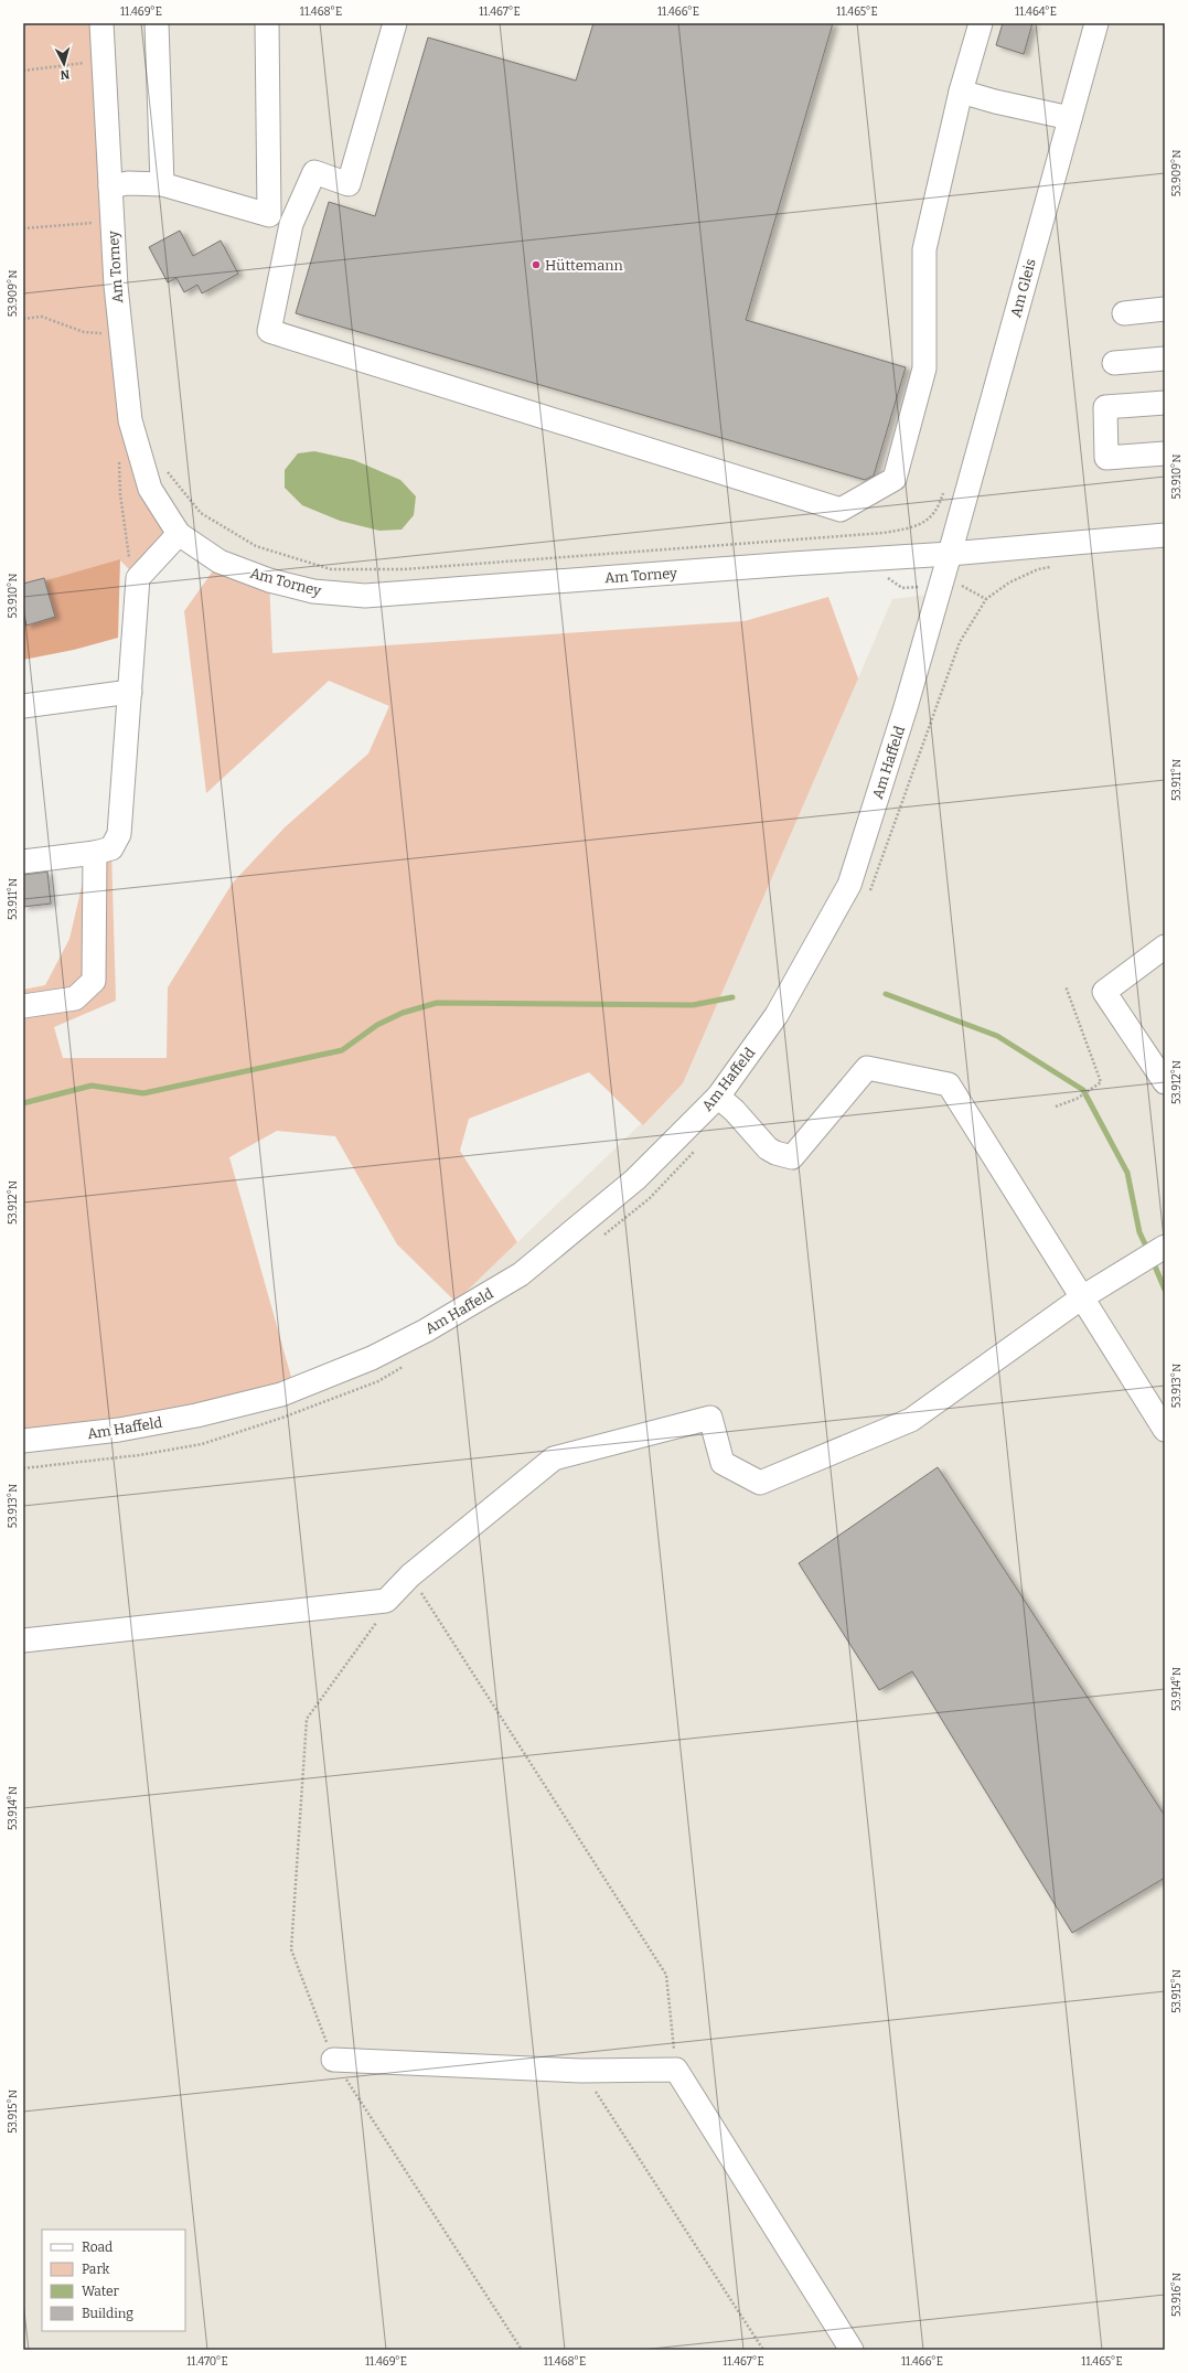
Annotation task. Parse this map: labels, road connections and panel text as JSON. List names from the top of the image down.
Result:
{
  "streets": {
    "street": ["Am Torney", "Am Gleis", "Am Haffeld"]
  },
  "crossings": [
    ["Am Torney", "Am Gleis"],
    ["Am Torney", "Am Haffeld"],
    ["Am Gleis", "Am Haffeld"]
  ],
  "places": ["Hüttemann"],
  "legend": [
    "Road",
    "Park",
    "Water",
    "Building"
  ],
  "north": "bottom",
  "coordinates": [
    "11.469°E",
    "11.468°E",
    "11.467°E",
    "11.466°E",
    "11.465°E",
    "11.464°E",
    "53.909°N",
    "53.910°N",
    "53.911°N",
    "53.912°N",
    "53.913°N",
    "53.914°N",
    "53.915°N",
    "53.916°N",
    "11.470°E"
  ]
}
